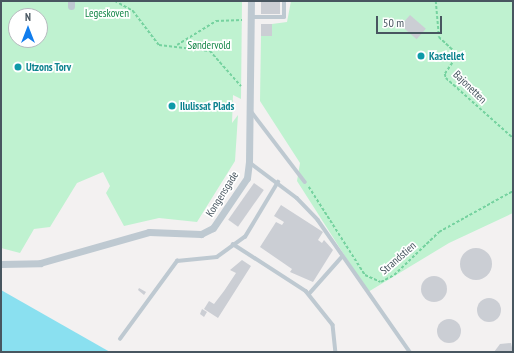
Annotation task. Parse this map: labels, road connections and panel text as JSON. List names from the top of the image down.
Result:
{
  "streets": {
    "street": ["Kongensgade"],
    "path": ["Bajonetten", "Strandstien"]
  },
  "parks": ["Legeskoven", "Søndervold"],
  "places": ["Kastellet", "Utzons Torv", "Ilulissat Plads"],
  "scale_bar": "50 m",
  "north": "top"
}
